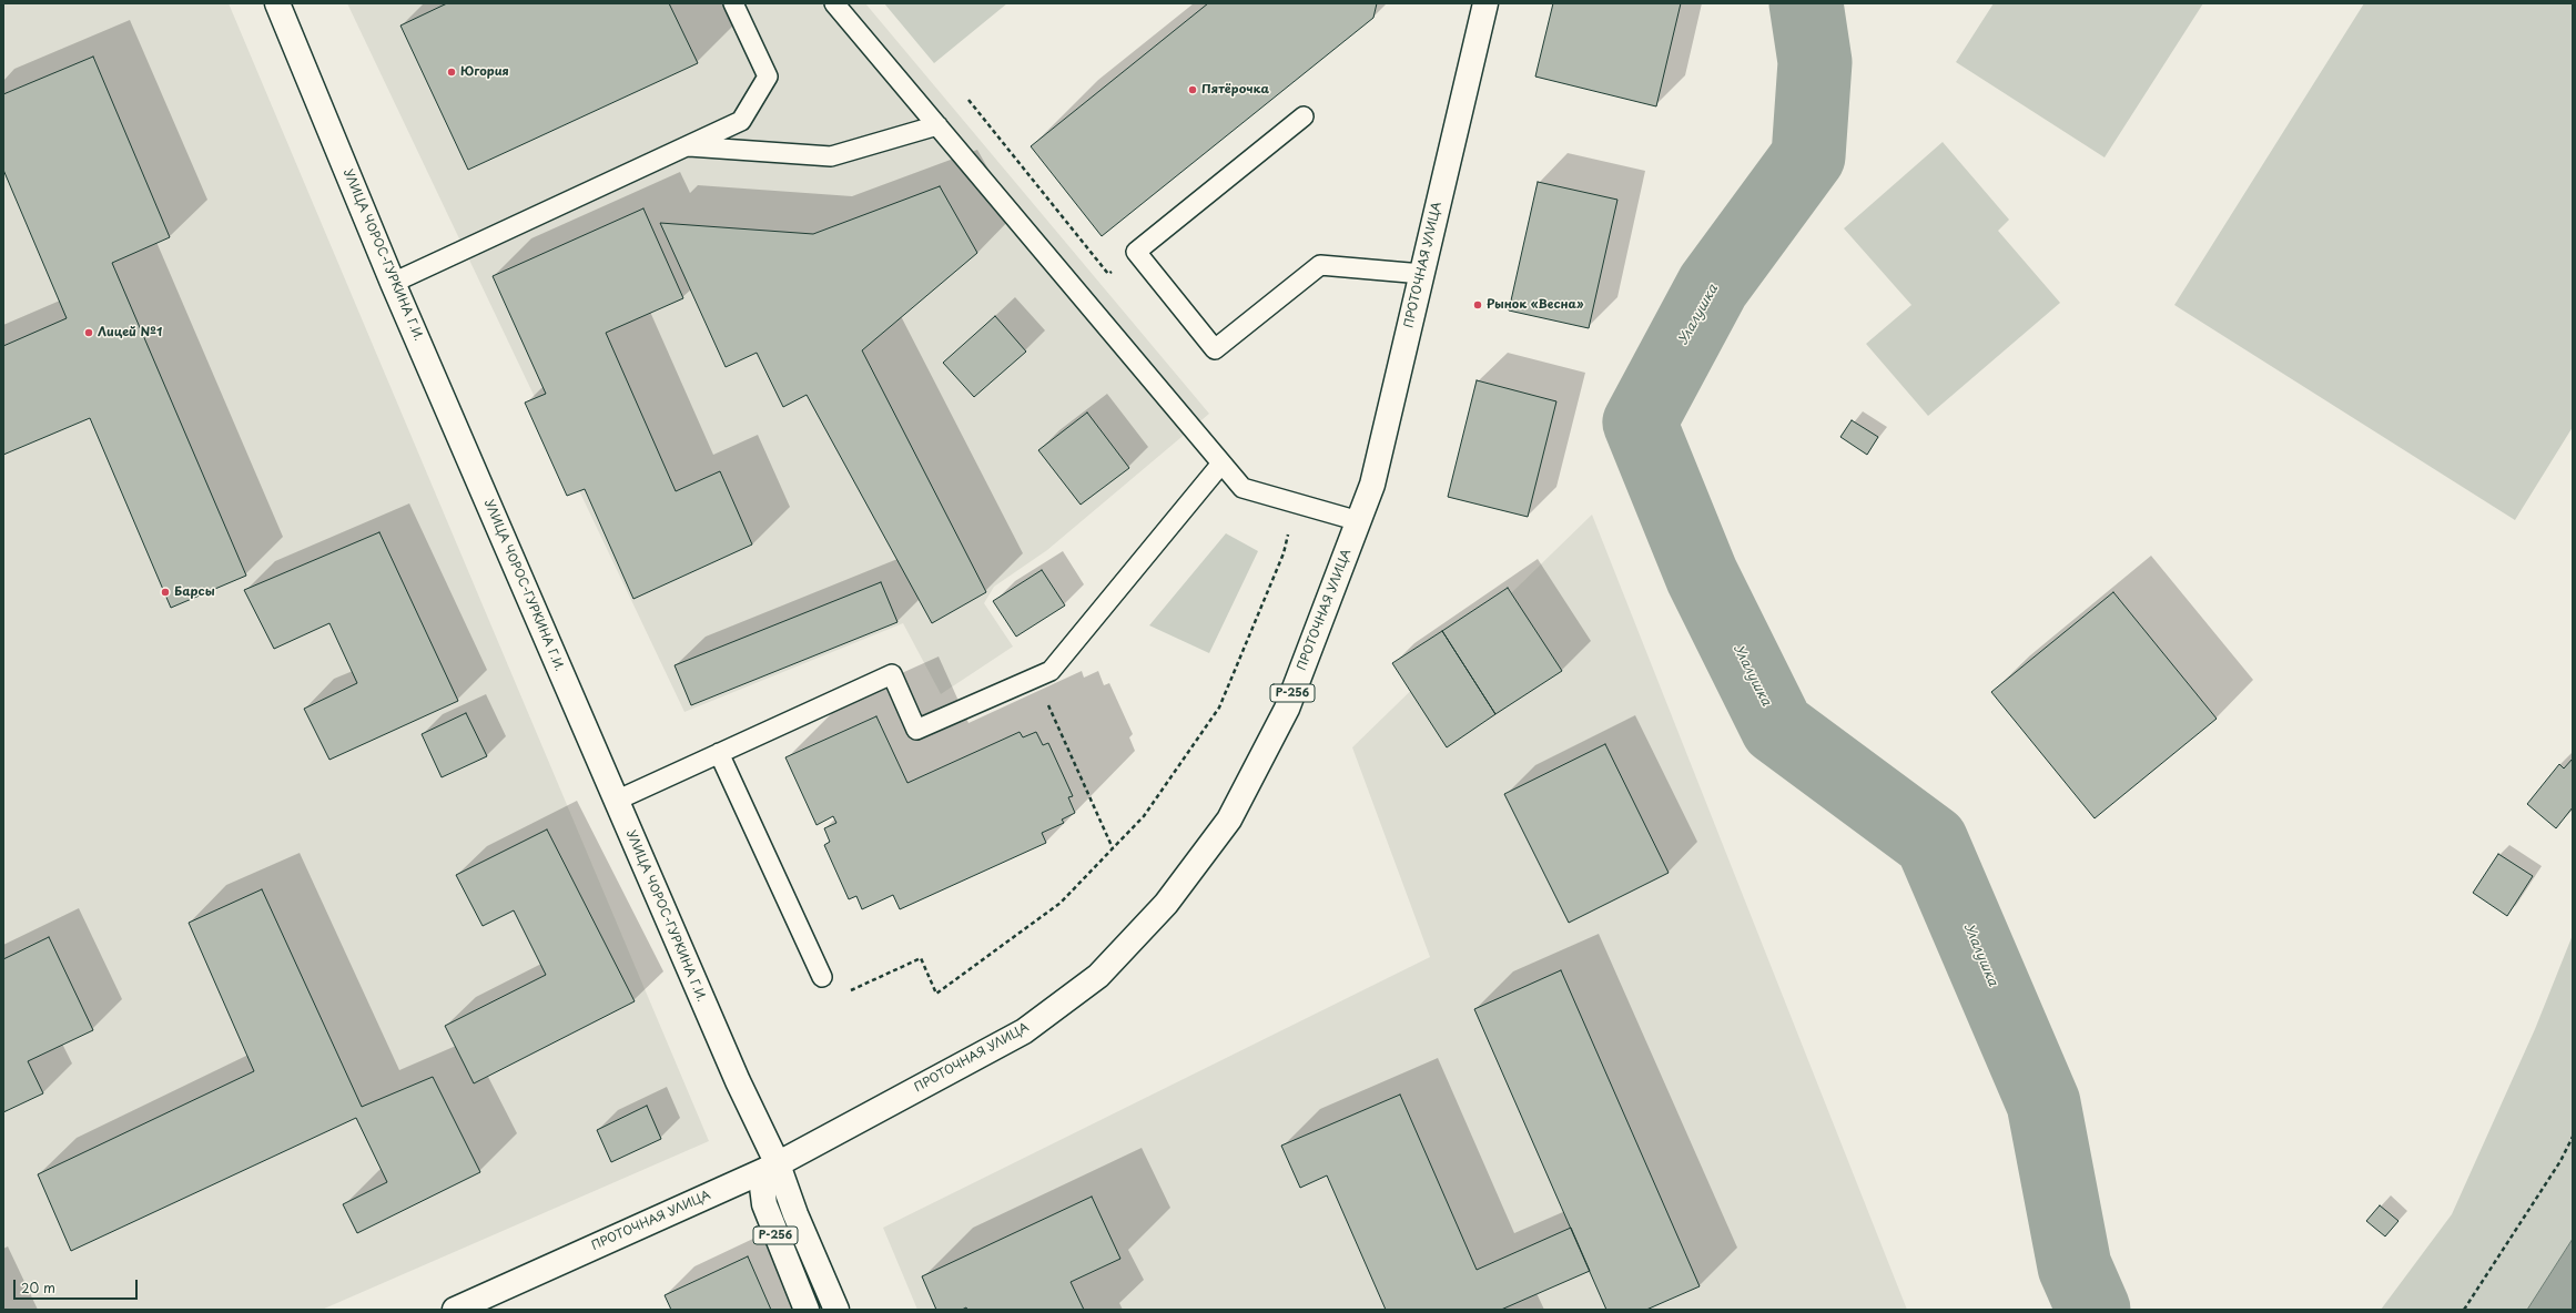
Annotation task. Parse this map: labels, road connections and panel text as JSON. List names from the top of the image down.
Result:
{
  "streets": {
    "main road": ["УЛИЦА ЧОРОС-ГУРКИНА Г.И.", "ПРОТОЧНАЯ УЛИЦА", "Р-256"]
  },
  "crossings": [
    ["УЛИЦА ЧОРОС-ГУРКИНА Г.И.", "ПРОТОЧНАЯ УЛИЦА"],
    ["УЛИЦА ЧОРОС-ГУРКИНА Г.И.", "Р-256"],
    ["ПРОТОЧНАЯ УЛИЦА", "Р-256"]
  ],
  "water": ["Улалушка"],
  "places": [
    "Югория",
    "Пятёрочка",
    "Рынок «Весна»",
    "Лицей №1",
    "Барсы"
  ],
  "scale_bar": "20 m"
}
